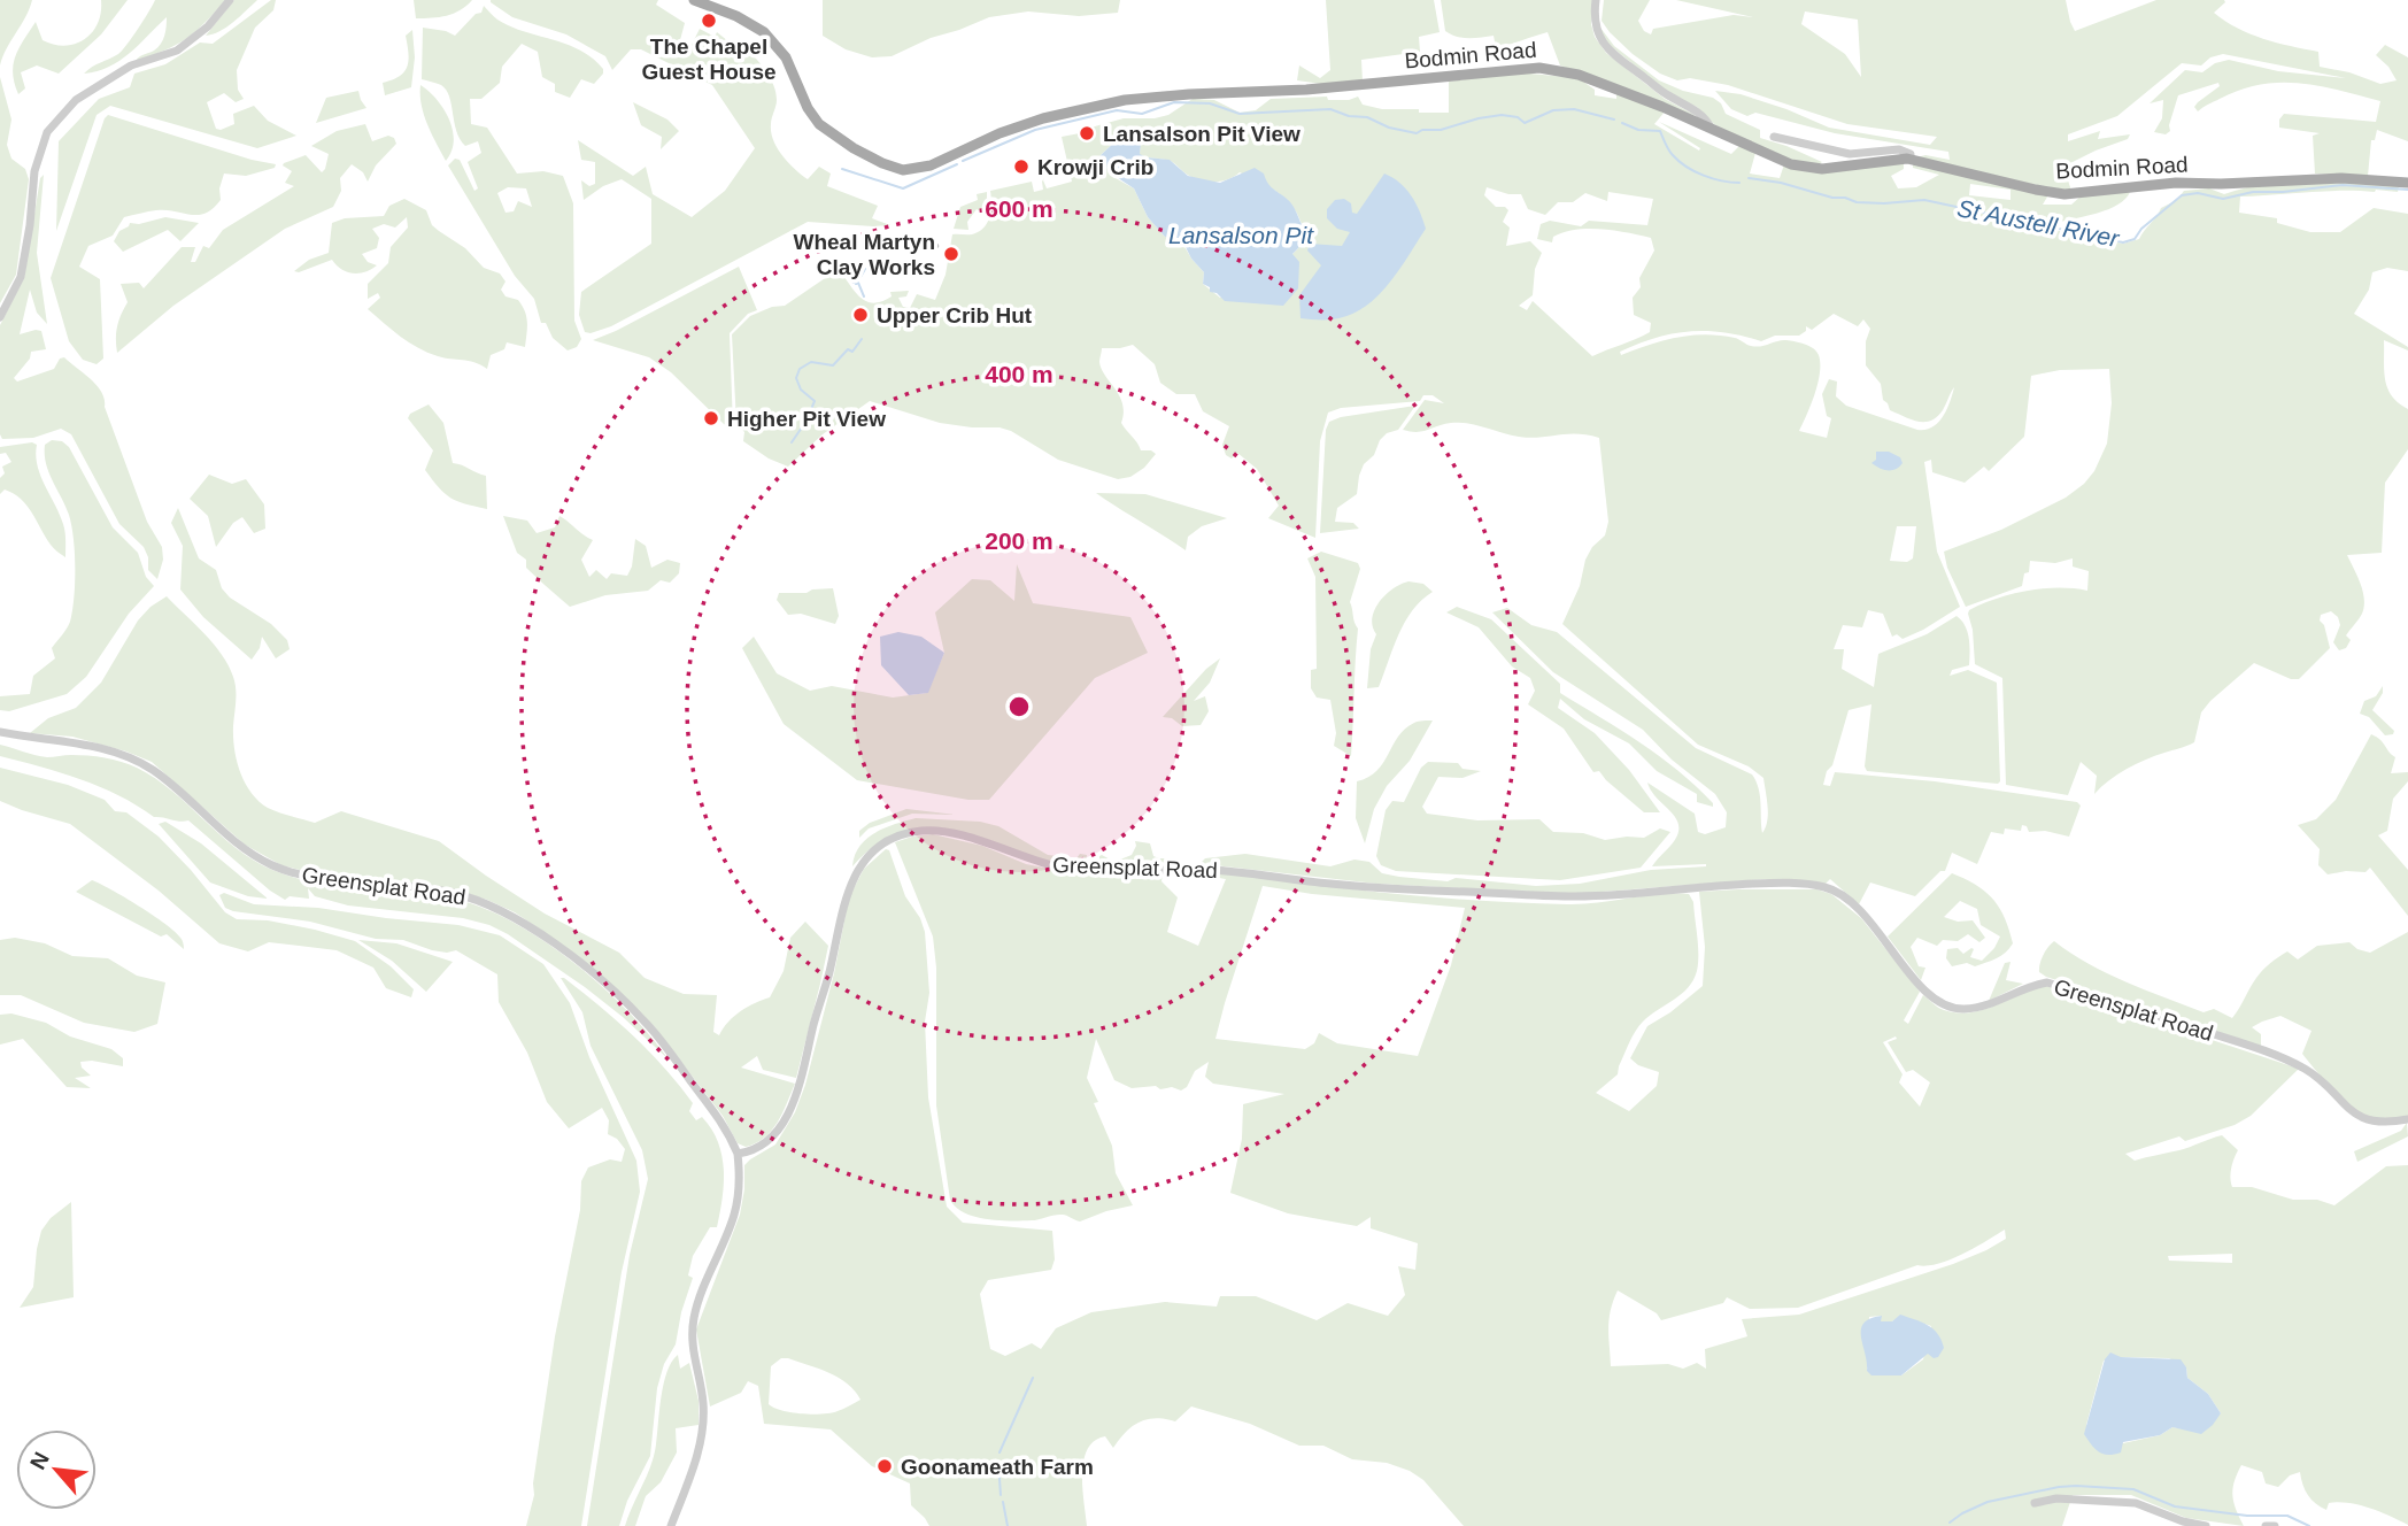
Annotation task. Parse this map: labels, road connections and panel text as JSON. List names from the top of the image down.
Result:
{
  "streets": {
    "main road": ["Bodmin Road"],
    "street": ["Greensplat Road"]
  },
  "water": ["St Austell River", "Lansalson Pit"],
  "places": [
    "The Chapel Guest House",
    "Lansalson Pit View",
    "Krowji Crib",
    "Wheal Martyn Clay Works",
    "Upper Crib Hut",
    "Higher Pit View",
    "Goonameath Farm"
  ],
  "north": "top left",
  "rings": ["600 m", "400 m", "200 m"]
}
